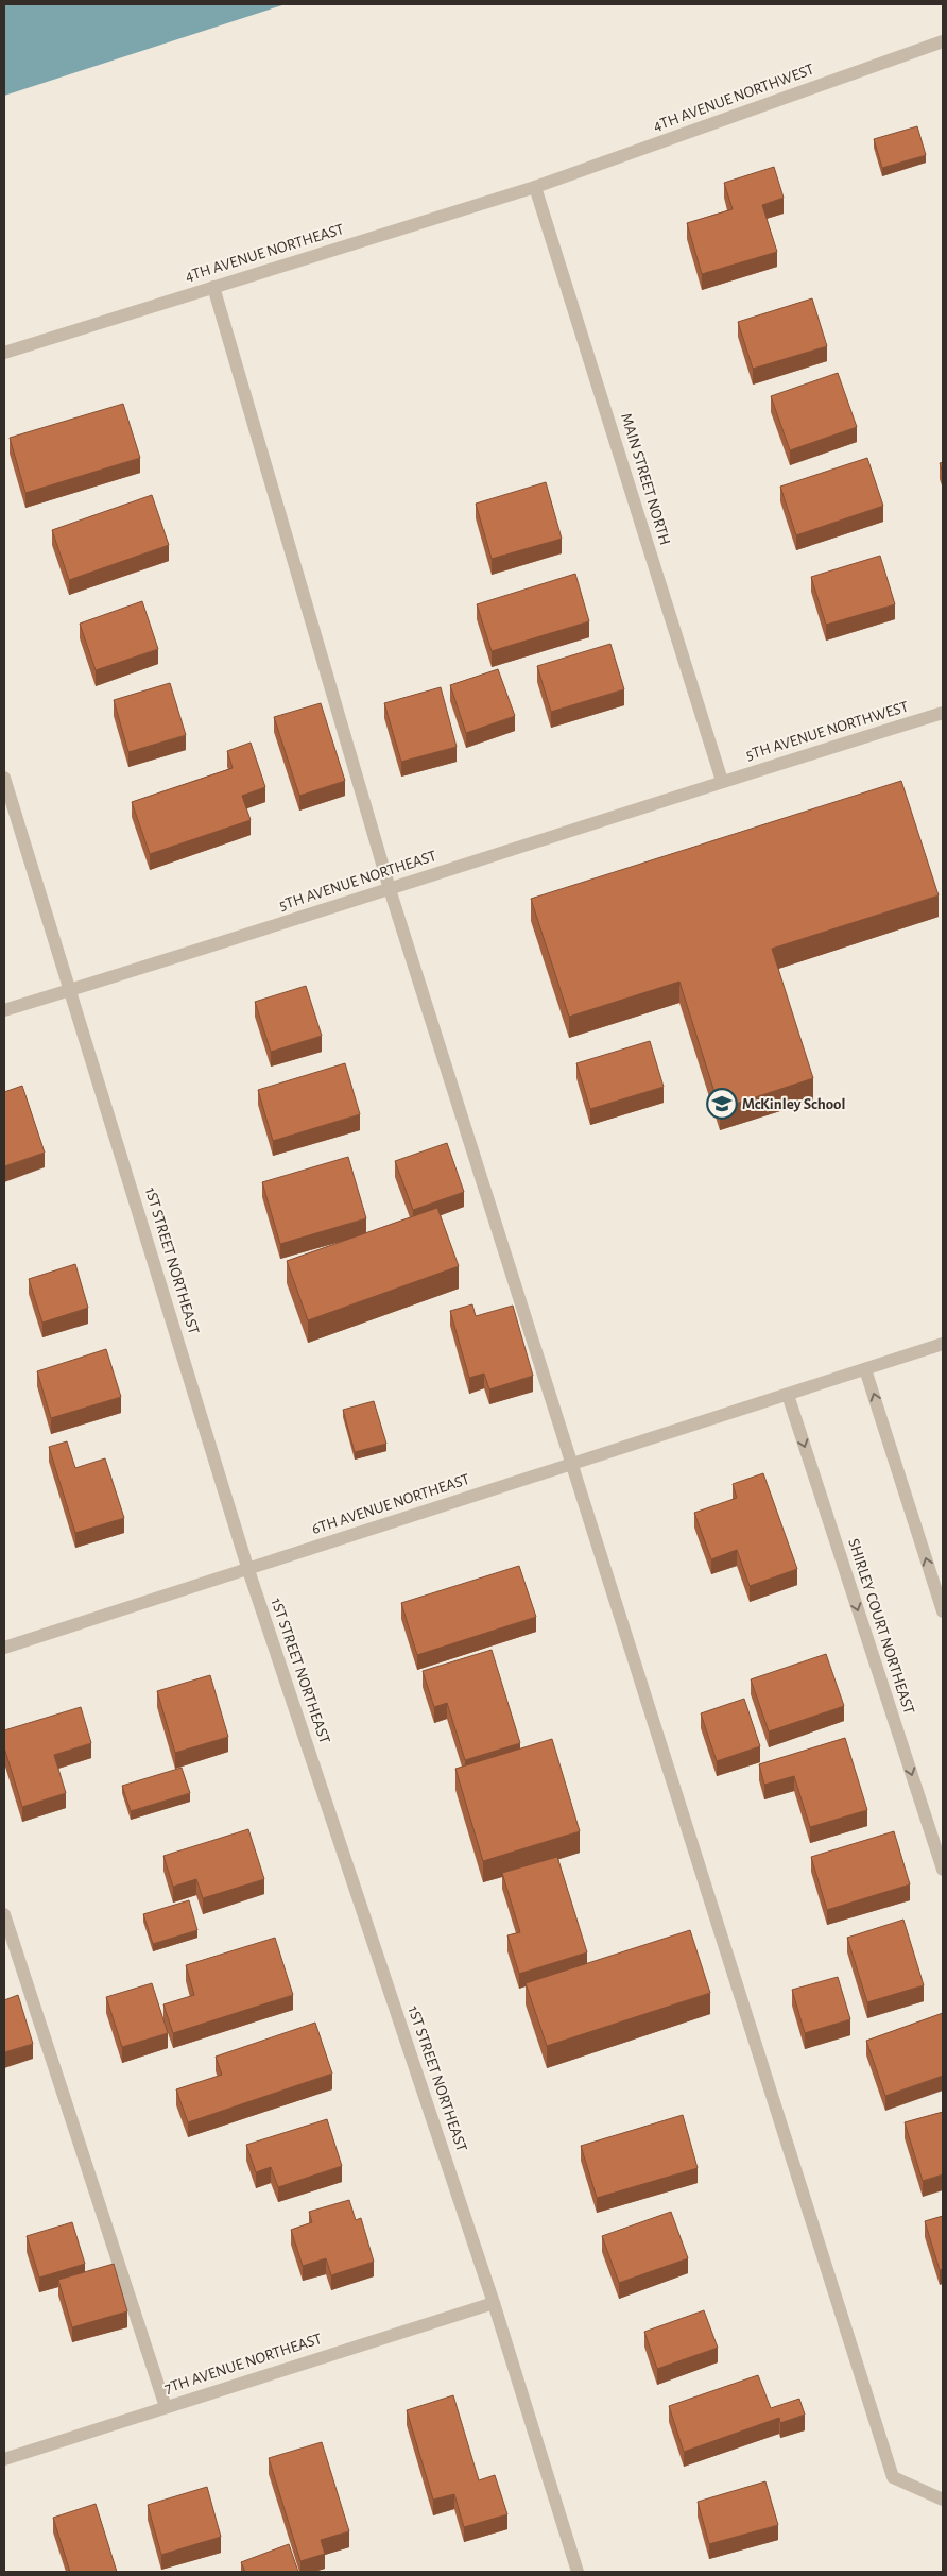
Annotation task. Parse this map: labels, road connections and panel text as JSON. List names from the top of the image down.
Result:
{
  "streets": {
    "street": [
      "4TH AVENUE NORTHWEST",
      "4TH AVENUE NORTHEAST",
      "MAIN STREET NORTH",
      "5TH AVENUE NORTHWEST",
      "5TH AVENUE NORTHEAST",
      "1ST STREET NORTHEAST",
      "6TH AVENUE NORTHEAST",
      "SHIRLEY COURT NORTHEAST",
      "7TH AVENUE NORTHEAST"
    ]
  },
  "crossings": [
    ["4TH AVENUE NORTHWEST", "4TH AVENUE NORTHEAST"],
    ["4TH AVENUE NORTHWEST", "MAIN STREET NORTH"],
    ["4TH AVENUE NORTHEAST", "MAIN STREET NORTH"],
    ["MAIN STREET NORTH", "5TH AVENUE NORTHWEST"],
    ["MAIN STREET NORTH", "5TH AVENUE NORTHEAST"],
    ["5TH AVENUE NORTHWEST", "5TH AVENUE NORTHEAST"],
    ["5TH AVENUE NORTHEAST", "1ST STREET NORTHEAST"],
    ["1ST STREET NORTHEAST", "6TH AVENUE NORTHEAST"],
    ["1ST STREET NORTHEAST", "7TH AVENUE NORTHEAST"],
    ["6TH AVENUE NORTHEAST", "SHIRLEY COURT NORTHEAST"]
  ],
  "places": {
    "school or university": ["McKinley School"]
  }
}
